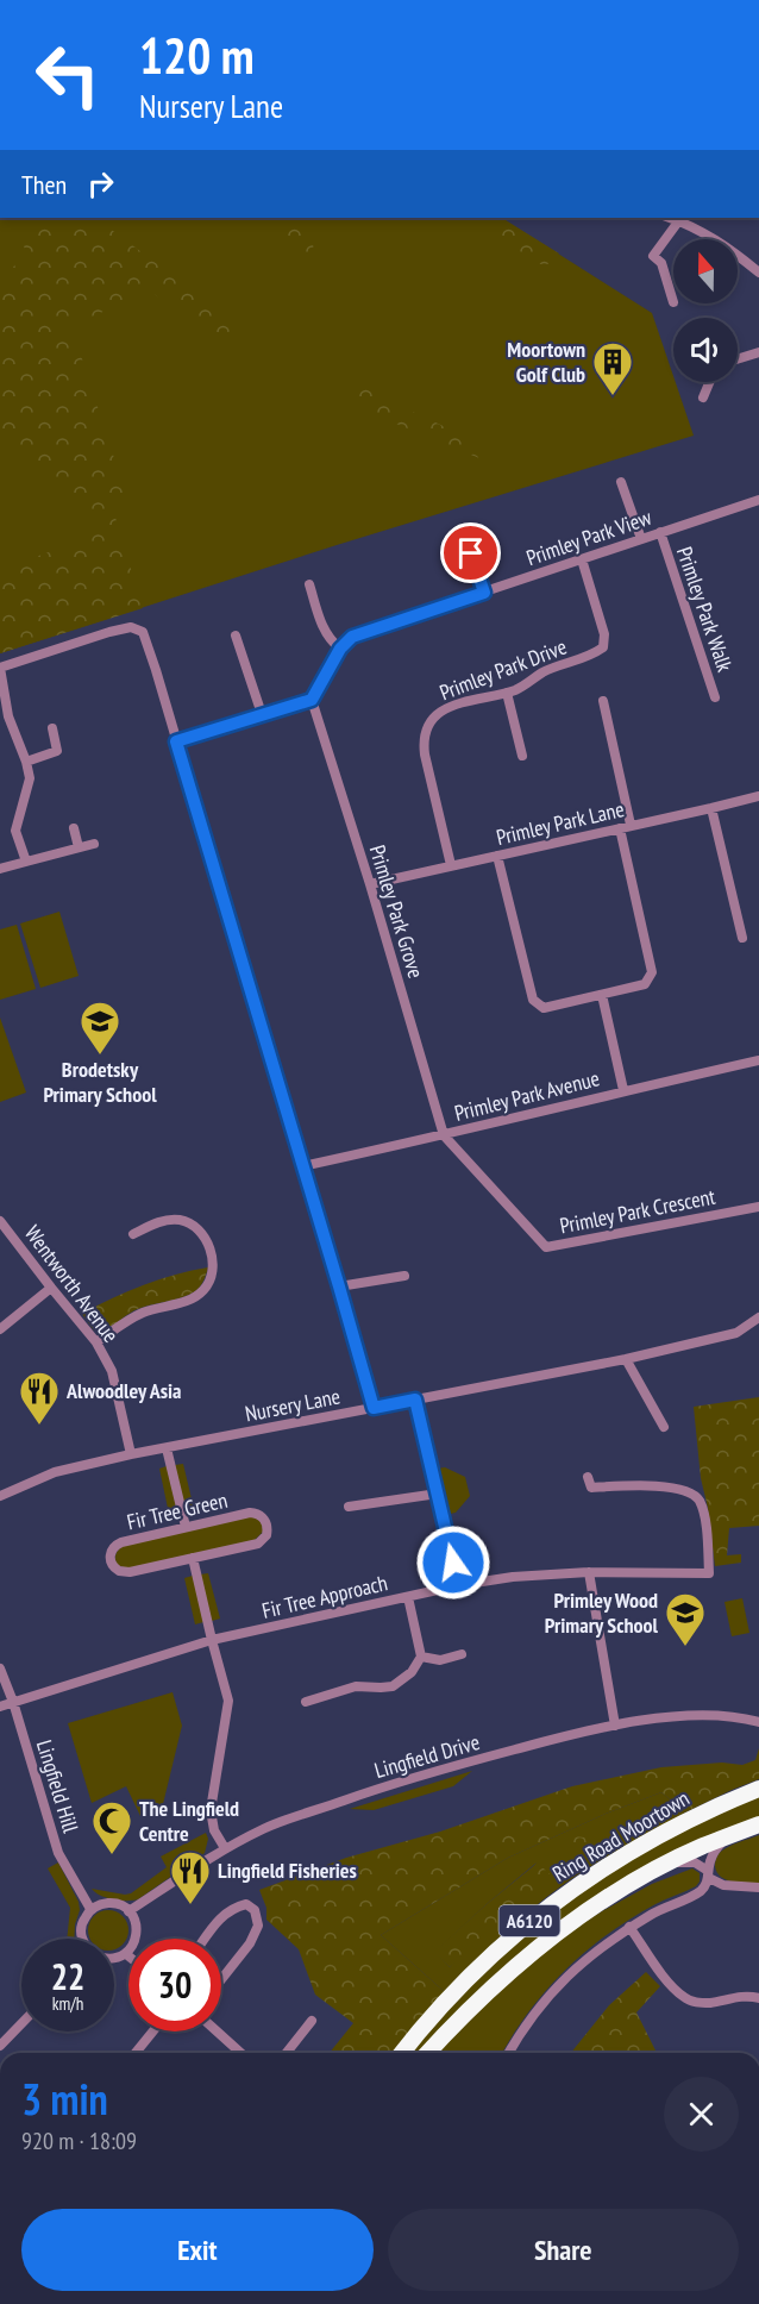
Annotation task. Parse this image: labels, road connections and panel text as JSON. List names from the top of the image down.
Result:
{
  "streets": {
    "highway": ["Ring Road Moortown", "A6120"],
    "street": [
      "Primley Park View",
      "Primley Park Walk",
      "Primley Park Drive",
      "Primley Park Lane",
      "Primley Park Grove",
      "Primley Park Avenue",
      "Primley Park Crescent",
      "Wentworth Avenue",
      "Nursery Lane",
      "Fir Tree Green",
      "Fir Tree Approach",
      "Lingfield Drive",
      "Lingfield Hill"
    ]
  },
  "crossings": [
    ["Primley Park View", "Primley Park Walk"],
    ["Primley Park View", "Primley Park Drive"],
    ["Primley Park View", "Primley Park Grove"],
    ["Primley Park Drive", "Primley Park Lane"],
    ["Primley Park Lane", "Primley Park Grove"],
    ["Primley Park Grove", "Primley Park Avenue"],
    ["Primley Park Grove", "Primley Park Crescent"],
    ["Primley Park Avenue", "Primley Park Crescent"],
    ["Wentworth Avenue", "Nursery Lane"],
    ["Fir Tree Approach", "Lingfield Hill"]
  ],
  "places": {
    "building": ["Moortown Golf Club"],
    "school or university": ["Brodetsky Primary School", "Primley Wood Primary School"],
    "restaurant": ["Alwoodley Asia", "Lingfield Fisheries"],
    "mosque": ["The Lingfield Centre"]
  },
  "north": "top",
  "page": {
    "turn": ["120 m", "Nursery Lane"],
    "then": "Then",
    "speed": "22 km/h",
    "limit": "30",
    "heading": ["3 min", "920 m · 18:09"],
    "buttons": ["Exit", "Share"]
  }
}
